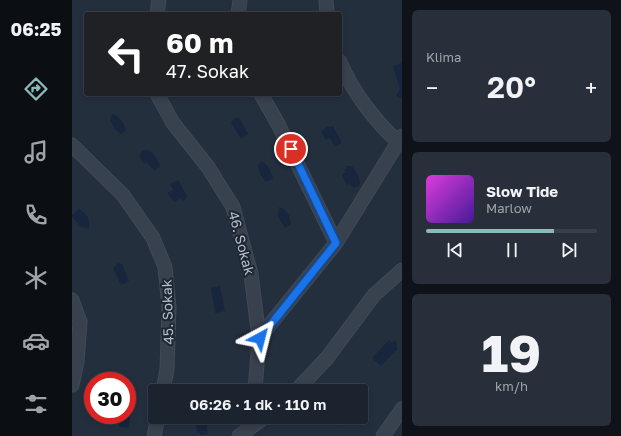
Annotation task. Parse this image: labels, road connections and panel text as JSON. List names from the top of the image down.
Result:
{
  "streets": {
    "street": ["46. Sokak", "45. Sokak"]
  },
  "page": {
    "tabs": "06:25",
    "tile": [
      "Klima",
      ["19", "km/h"]
    ],
    "turn": ["60 m", "47. Sokak"],
    "heat": ["−", "20°", "+"],
    "song": ["Slow Tide", "Marlow"],
    "limit": "30",
    "trip": "06:26 · 1 dk · 110 m"
  }
}
